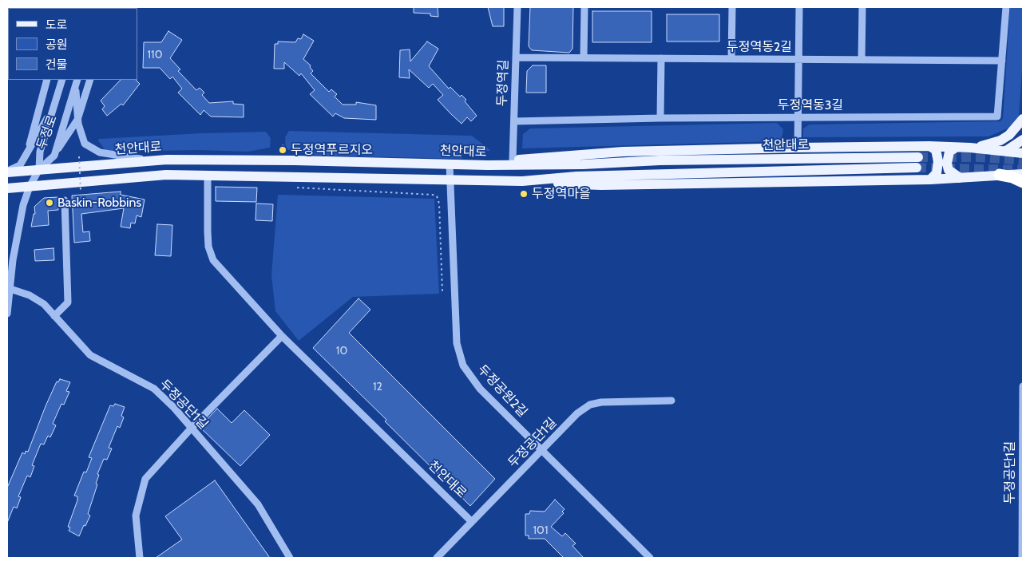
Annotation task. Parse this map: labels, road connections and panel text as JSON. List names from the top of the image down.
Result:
{
  "streets": {
    "main road": ["천안대로"],
    "street": [
      "두정역동2길",
      "두정역길",
      "두정역동3길",
      "두정로",
      "두정공원2길",
      "두정공단1길"
    ]
  },
  "crossings": [
    ["두정역동2길", "두정역길"],
    ["두정역동2길", "두정역동3길"],
    ["두정역길", "두정역동3길"],
    ["두정로", "천안대로"],
    ["천안대로", "두정공원2길"],
    ["천안대로", "두정공단1길"],
    ["두정공원2길", "두정공단1길"]
  ],
  "places": ["두정역푸르지오", "두정역마을", "Baskin-Robbins"],
  "house_numbers": [
    "110",
    "10",
    "12",
    "101"
  ],
  "legend": ["도로", "공원", "건물"]
}
